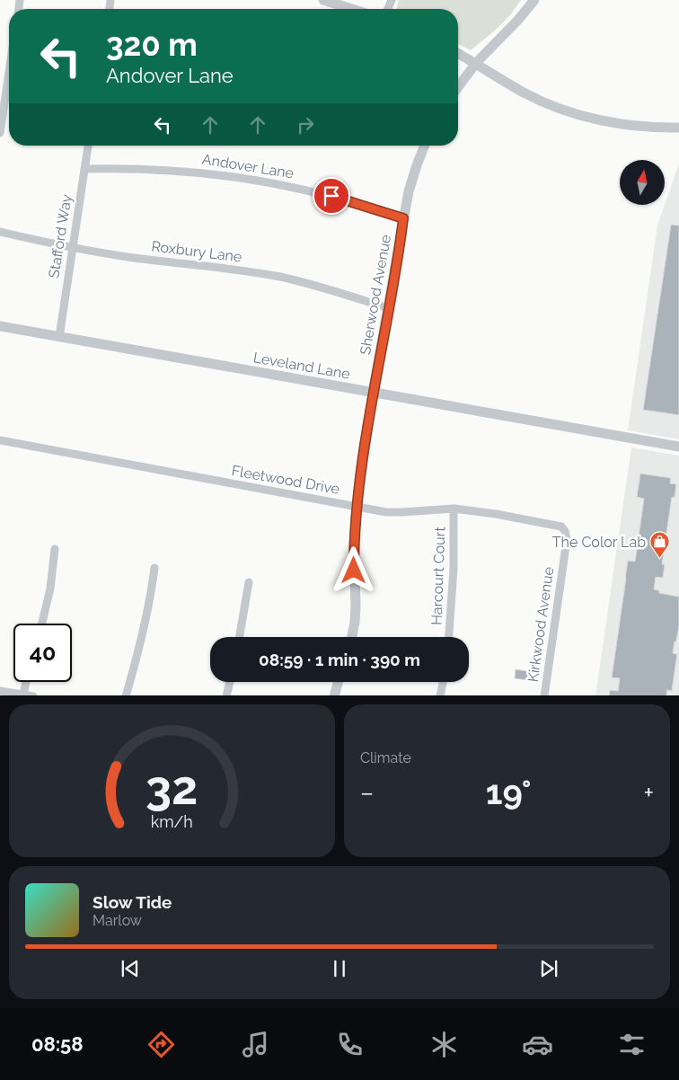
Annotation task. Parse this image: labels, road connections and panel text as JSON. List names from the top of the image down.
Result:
{
  "streets": {
    "street": [
      "Andover Lane",
      "Stafford Way",
      "Roxbury Lane",
      "Sherwood Avenue",
      "Leveland Lane",
      "Fleetwood Drive",
      "Harcourt Court",
      "Kirkwood Avenue"
    ]
  },
  "crossings": [
    ["Andover Lane", "Stafford Way"],
    ["Andover Lane", "Sherwood Avenue"],
    ["Stafford Way", "Roxbury Lane"],
    ["Stafford Way", "Leveland Lane"],
    ["Roxbury Lane", "Sherwood Avenue"],
    ["Sherwood Avenue", "Leveland Lane"],
    ["Sherwood Avenue", "Fleetwood Drive"],
    ["Fleetwood Drive", "Harcourt Court"],
    ["Fleetwood Drive", "Kirkwood Avenue"]
  ],
  "places": {
    "shop": ["The Color Lab"]
  },
  "north": "top",
  "page": {
    "turn": ["320 m", "Andover Lane"],
    "limit": "40",
    "trip": "08:59 · 1 min · 390 m",
    "tile": "Climate",
    "heat": ["−", "19°", "+"],
    "song": ["Slow Tide", "Marlow"],
    "tabs": "08:58",
    "gauge": ["32", "km/h"]
  }
}
